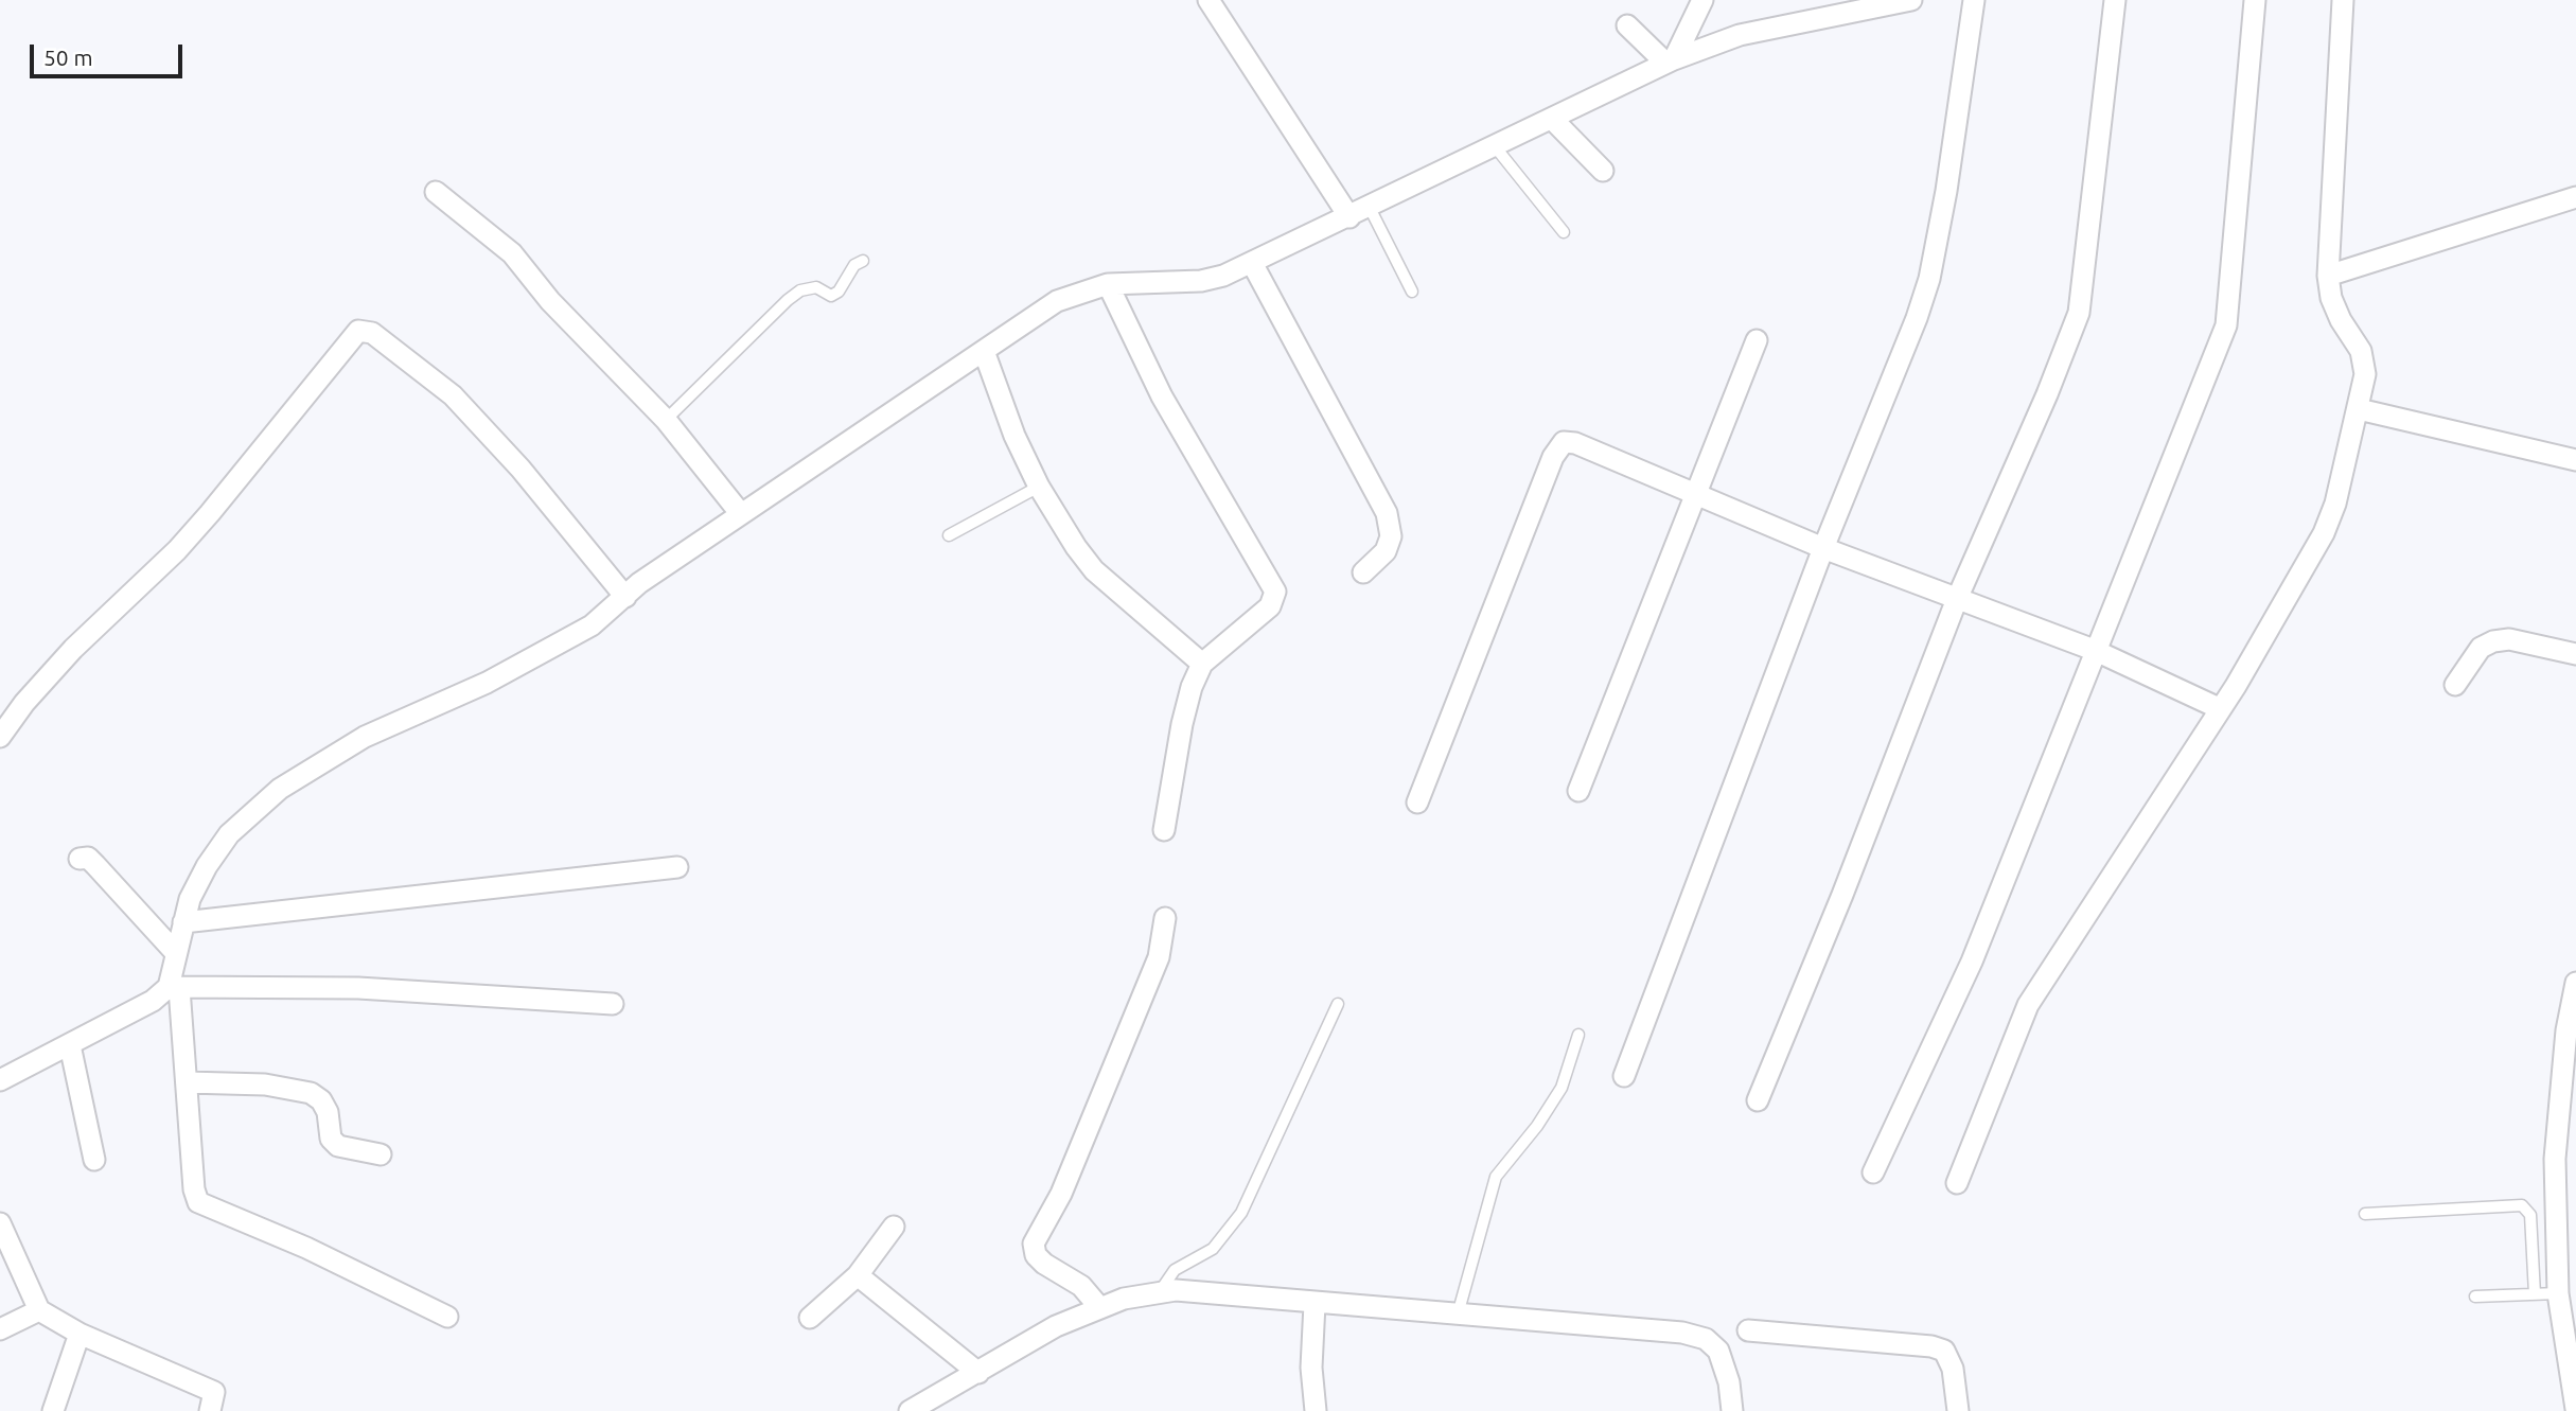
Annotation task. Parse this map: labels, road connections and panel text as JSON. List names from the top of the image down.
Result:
{
  "scale_bar": "50 m"
}
